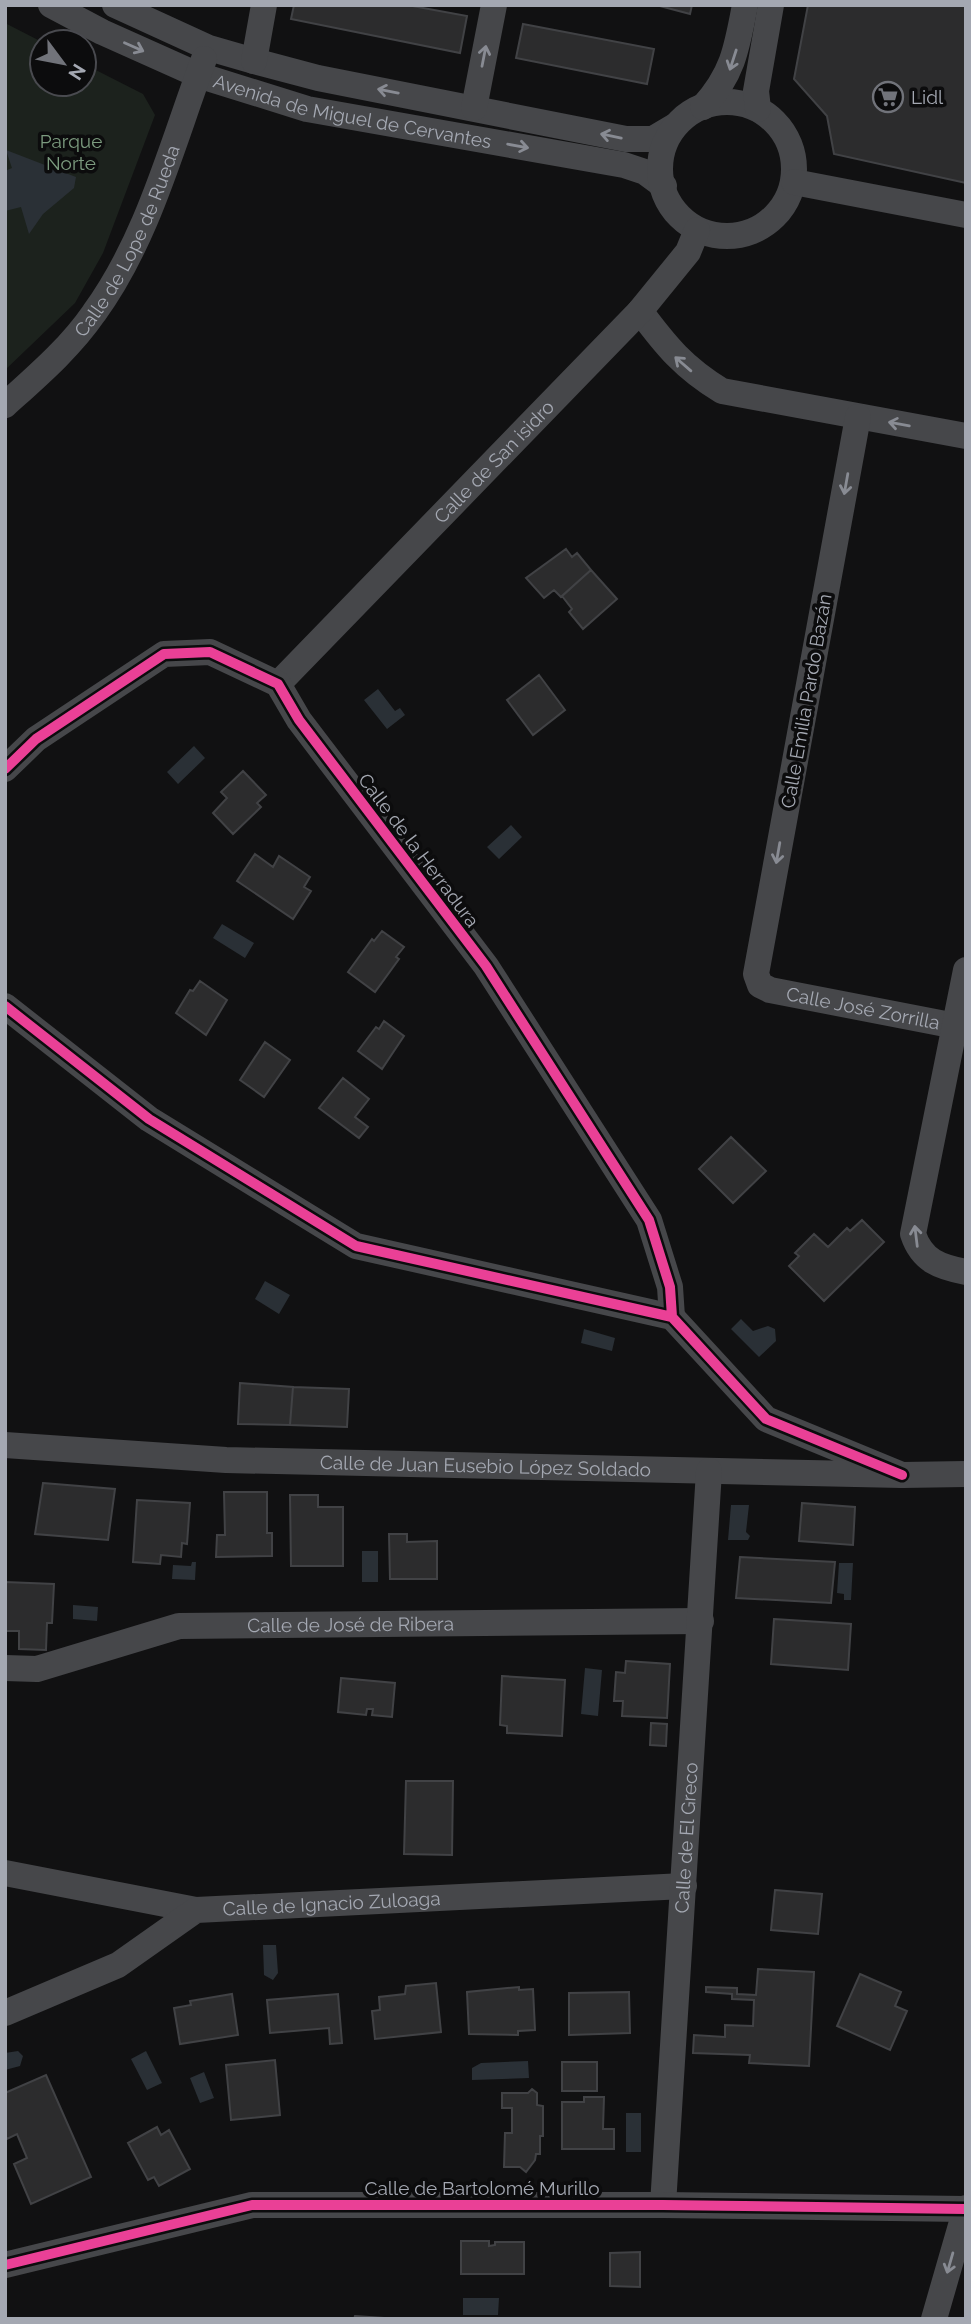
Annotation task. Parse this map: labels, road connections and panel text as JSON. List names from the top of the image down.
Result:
{
  "streets": {
    "street": [
      "Avenida de Miguel de Cervantes",
      "Calle de Lope de Rueda",
      "Calle de San isidro",
      "Calle Emilia Pardo Bazán",
      "Calle de la Herradura",
      "Calle José Zorrilla",
      "Calle de Juan Eusebio López Soldado",
      "Calle de José de Ribera",
      "Calle de El Greco",
      "Calle de Ignacio Zuloaga",
      "Calle de Bartolomé Murillo"
    ]
  },
  "crossings": [
    ["Avenida de Miguel de Cervantes", "Calle de Lope de Rueda"],
    ["Avenida de Miguel de Cervantes", "Calle de San isidro"],
    ["Calle de San isidro", "Calle de la Herradura"],
    ["Calle Emilia Pardo Bazán", "Calle José Zorrilla"],
    ["Calle de Juan Eusebio López Soldado", "Calle de El Greco"],
    ["Calle de José de Ribera", "Calle de El Greco"],
    ["Calle de El Greco", "Calle de Ignacio Zuloaga"],
    ["Calle de El Greco", "Calle de Bartolomé Murillo"]
  ],
  "one_way": ["Calle Emilia Pardo Bazán"],
  "parks": ["Parque Norte"],
  "places": {
    "supermarket": ["Lidl"]
  },
  "north": "bottom right"
}
